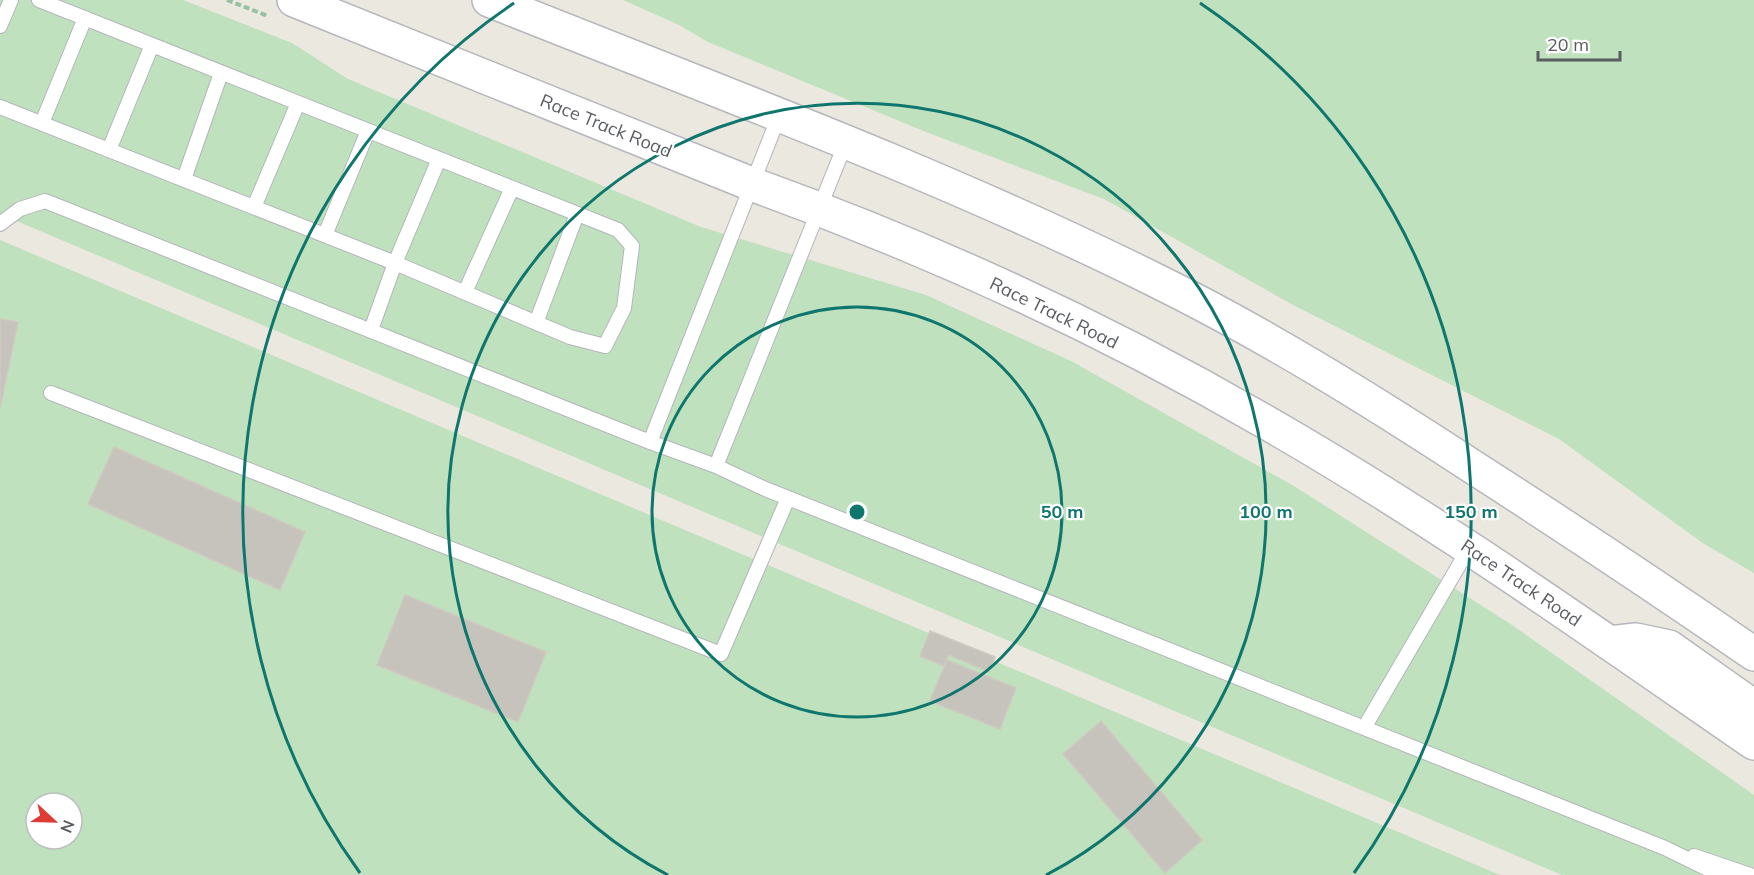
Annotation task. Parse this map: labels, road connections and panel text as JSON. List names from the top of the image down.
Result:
{
  "streets": {
    "main road": ["Race Track Road"]
  },
  "scale_bar": "20 m",
  "north": "right",
  "rings": ["50 m", "100 m", "150 m"]
}
